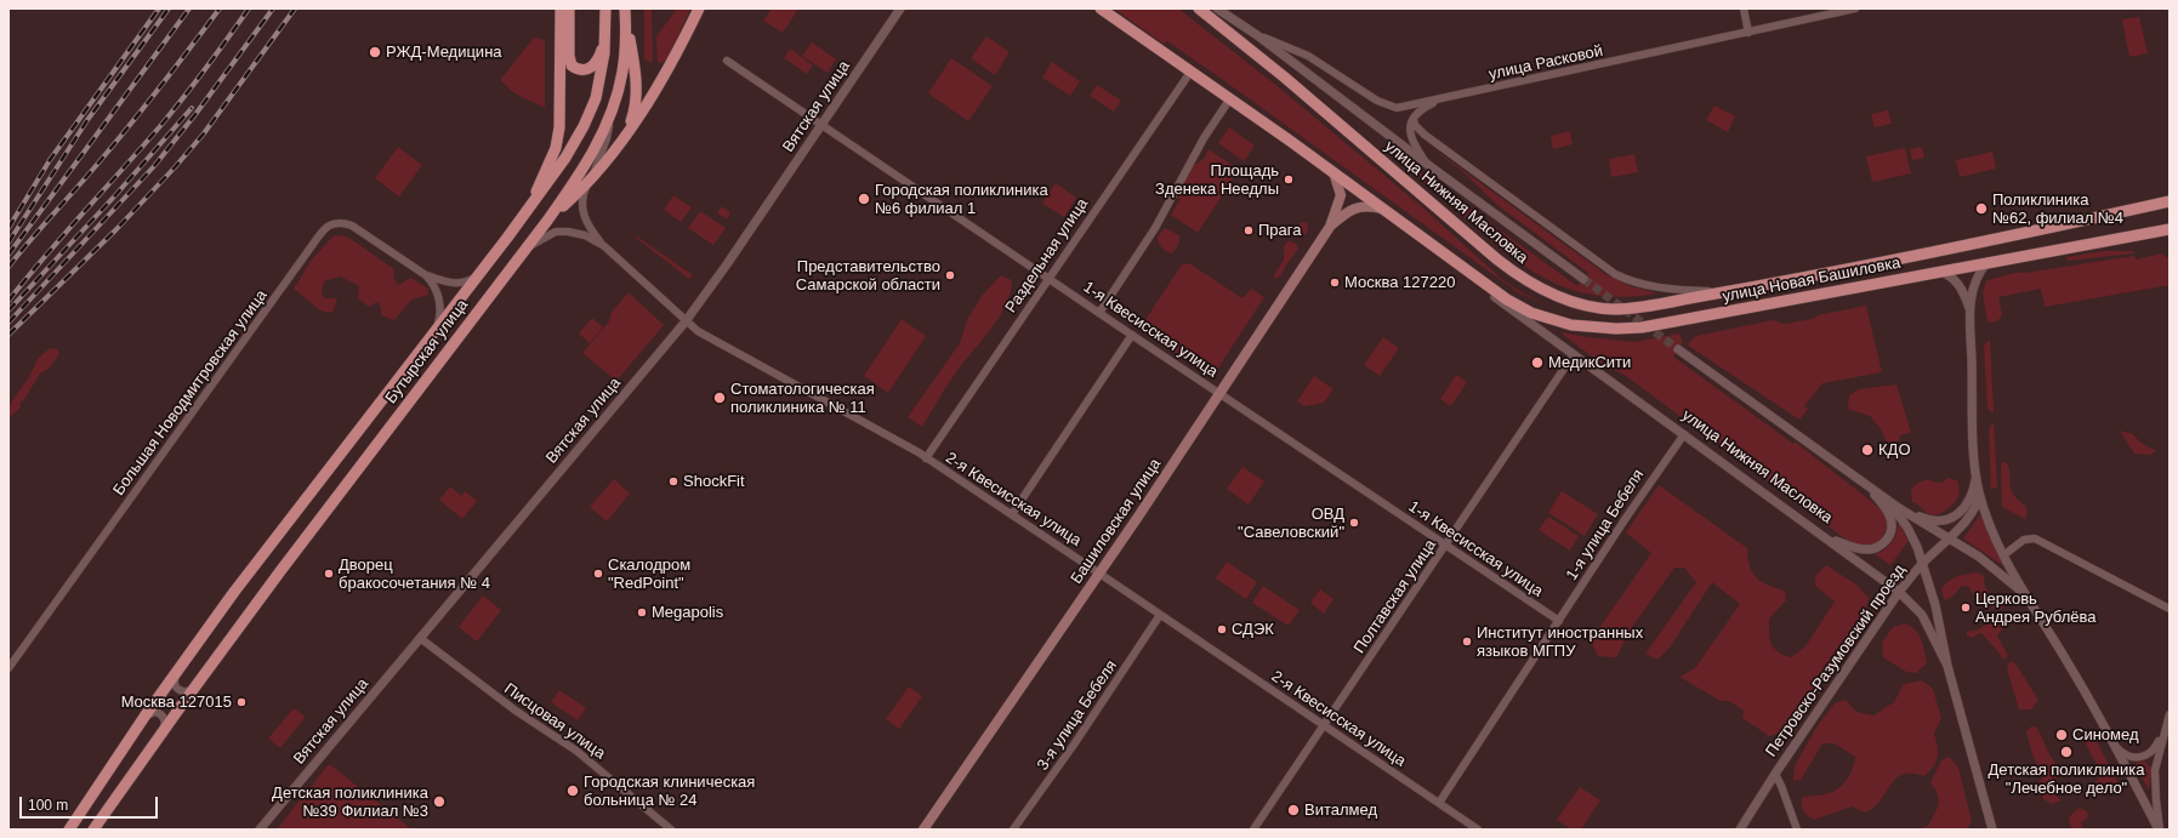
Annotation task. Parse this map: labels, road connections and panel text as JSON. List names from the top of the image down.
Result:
{
  "streets": {
    "main road": [
      "улица Нижняя Масловка",
      "улица Новая Башиловка",
      "Бутырская улица",
      "Башиловская улица"
    ],
    "street": [
      "улица Расковой",
      "Вятская улица",
      "Раздельная улица",
      "1-я Квесисская улица",
      "Большая Новодмитровская улица",
      "2-я Квесисская улица",
      "1-я улица Бебеля",
      "Полтавская улица",
      "Петровско-Разумовский проезд",
      "3-я улица Бебеля",
      "Писцовая улица"
    ]
  },
  "crossings": [
    ["улица Расковой", "улица Нижняя Масловка"],
    ["Вятская улица", "1-я Квесисская улица"],
    ["Вятская улица", "2-я Квесисская улица"],
    ["Вятская улица", "Писцовая улица"],
    ["улица Нижняя Масловка", "Раздельная улица"],
    ["улица Нижняя Масловка", "улица Новая Башиловка"],
    ["улица Нижняя Масловка", "Башиловская улица"],
    ["улица Нижняя Масловка", "1-я улица Бебеля"],
    ["улица Нижняя Масловка", "Полтавская улица"],
    ["улица Нижняя Масловка", "Петровско-Разумовский проезд"],
    ["Раздельная улица", "1-я Квесисская улица"],
    ["Раздельная улица", "2-я Квесисская улица"],
    ["1-я Квесисская улица", "Башиловская улица"],
    ["1-я Квесисская улица", "1-я улица Бебеля"],
    ["1-я Квесисская улица", "Полтавская улица"],
    ["Бутырская улица", "Большая Новодмитровская улица"],
    ["Бутырская улица", "2-я Квесисская улица"],
    ["2-я Квесисская улица", "Башиловская улица"],
    ["2-я Квесисская улица", "1-я улица Бебеля"],
    ["2-я Квесисская улица", "Полтавская улица"],
    ["2-я Квесисская улица", "3-я улица Бебеля"]
  ],
  "places": [
    "РЖД-Медицина",
    "Площадь Зденека Неедлы",
    "Городская поликлиника №6 филиал 1",
    "Поликлиника №62, филиал №4",
    "Прага",
    "Представительство Самарской области",
    "Москва 127220",
    "МедикСити",
    "Стоматологическая поликлиника № 11",
    "КДО",
    "ShockFit",
    "ОВД \"Савеловский\"",
    "Дворец бракосочетания № 4",
    "Скалодром \"RedPoint\"",
    "Церковь Андрея Рублёва",
    "Megapolis",
    "СДЭК",
    "Институт иностранных языков МГПУ",
    "Москва 127015",
    "Синомед",
    "Детская поликлиника \"Лечебное дело\"",
    "Городская клиническая больница № 24",
    "Детская поликлиника №39 Филиал №3",
    "Виталмед"
  ],
  "scale_bar": "100 m"
}
